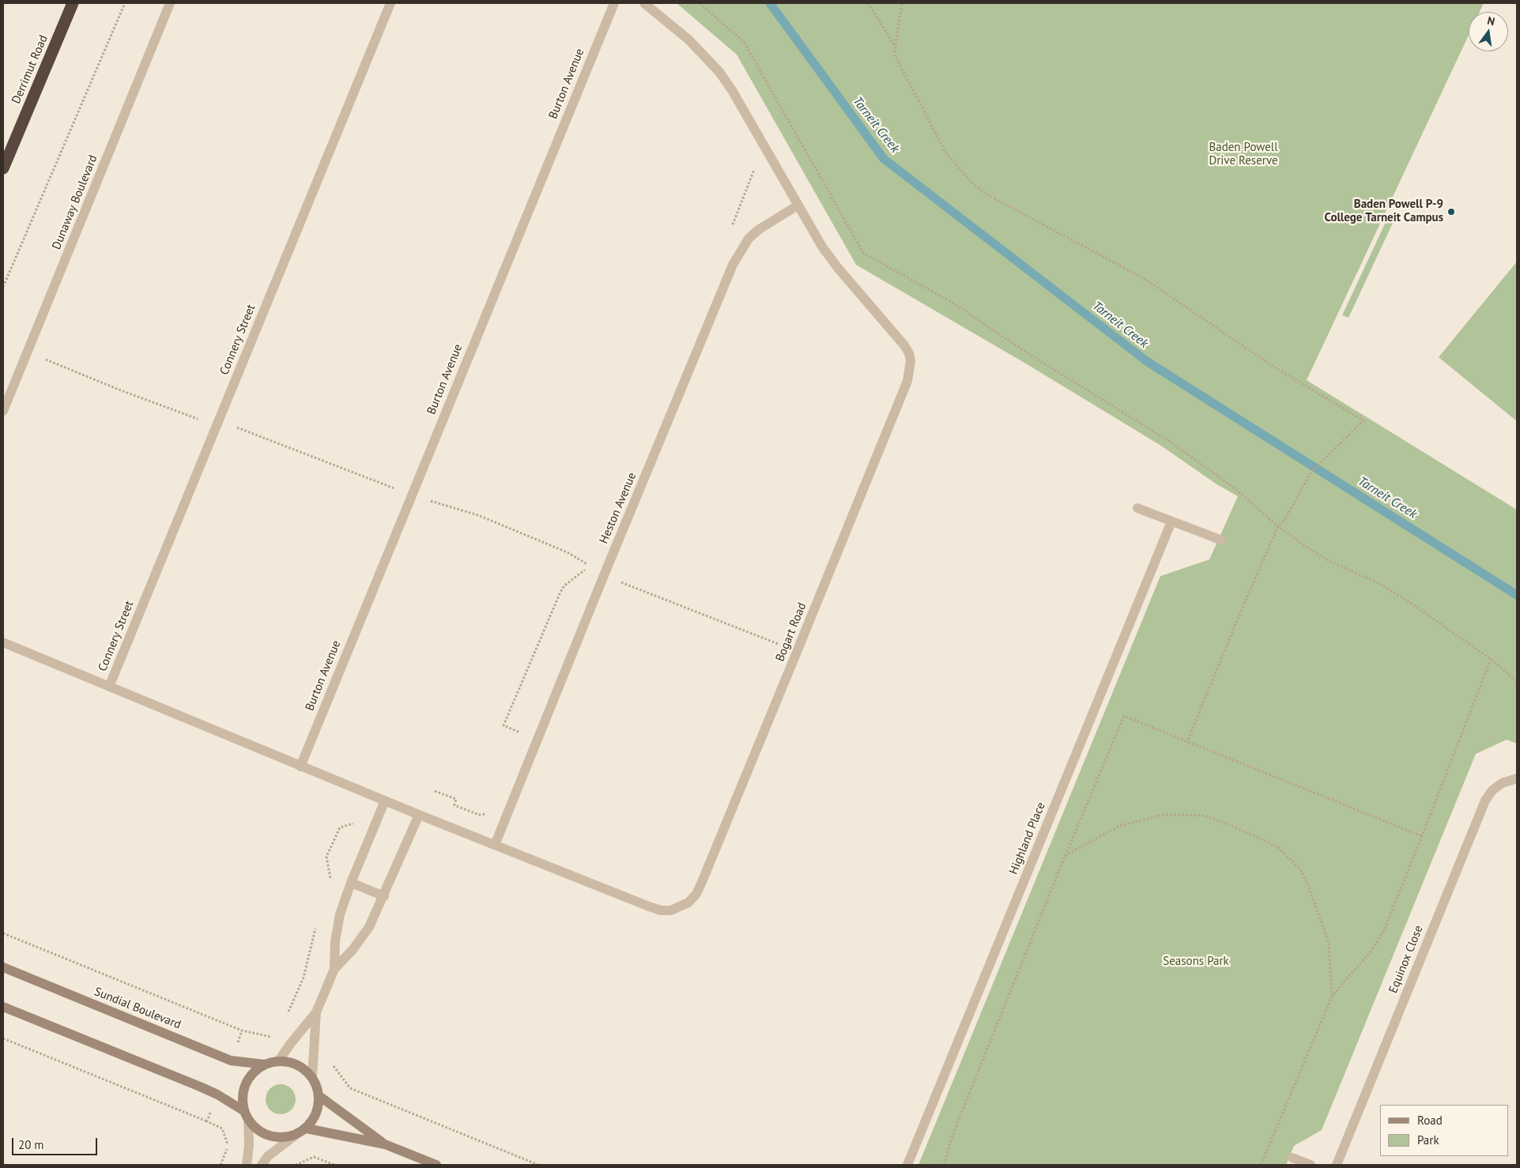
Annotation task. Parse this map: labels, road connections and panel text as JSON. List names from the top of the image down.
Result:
{
  "streets": {
    "highway": ["Derrimut Road"],
    "street": [
      "Burton Avenue",
      "Dunaway Boulevard",
      "Connery Street",
      "Heston Avenue",
      "Bogart Road",
      "Highland Place",
      "Equinox Close",
      "Sundial Boulevard"
    ]
  },
  "crossings": [
    ["Heston Avenue", "Bogart Road"]
  ],
  "water": ["Tarneit Creek"],
  "parks": ["Baden Powell Drive Reserve", "Seasons Park"],
  "places": ["Baden Powell P-9 College Tarneit Campus"],
  "legend": ["Road", "Park"],
  "scale_bar": "20 m",
  "north": "top"
}
